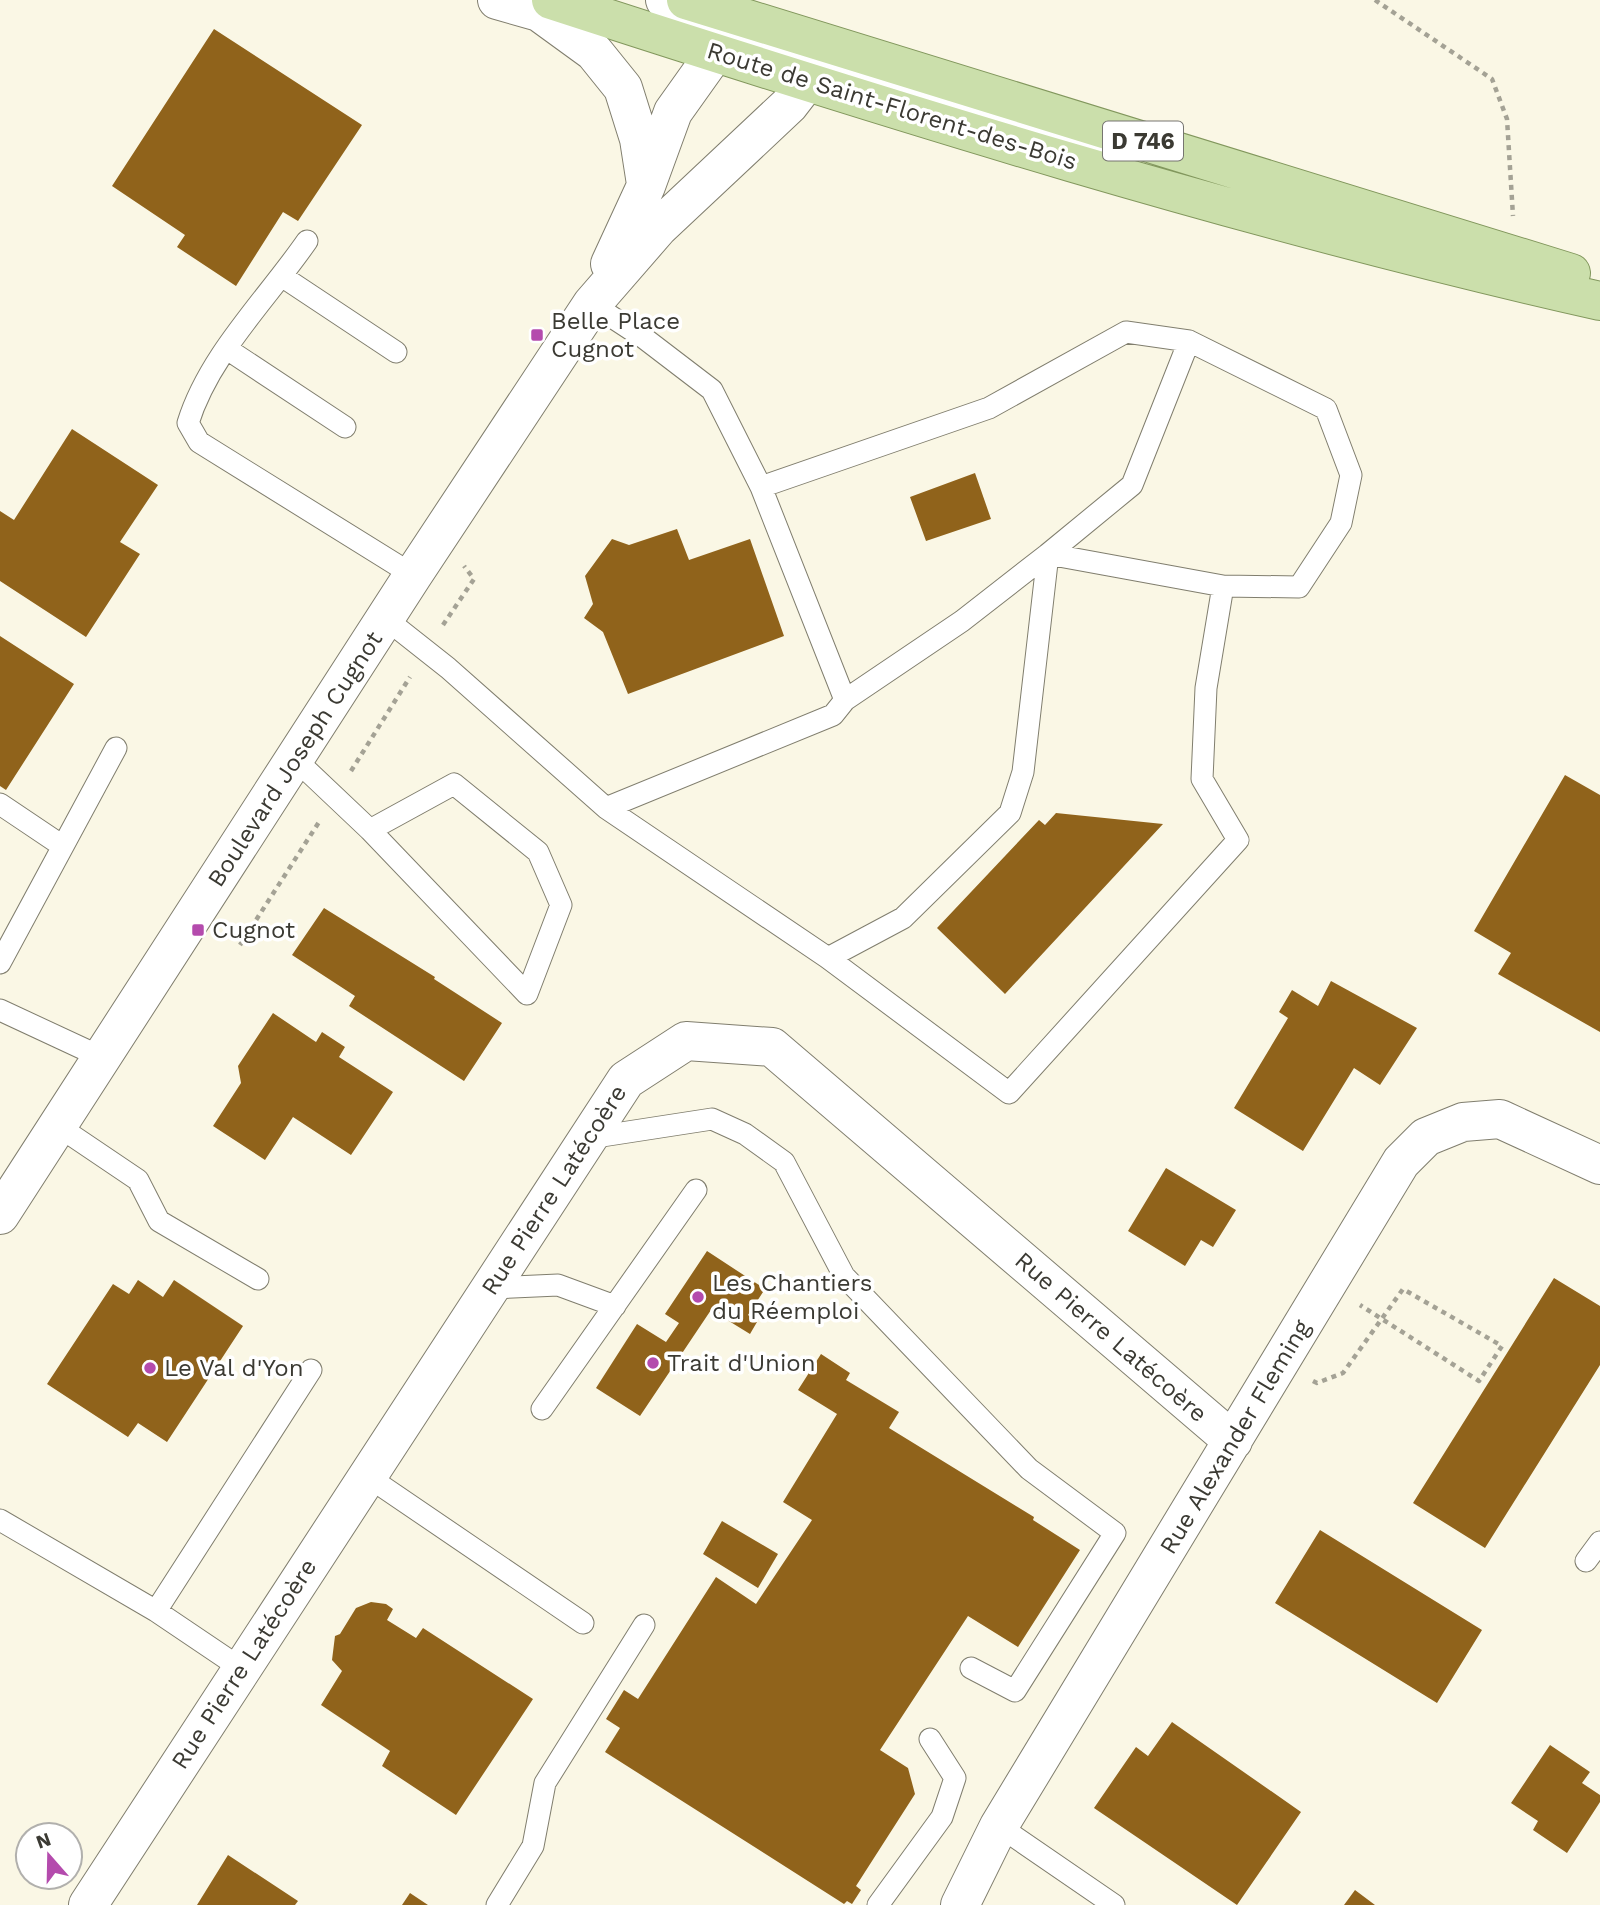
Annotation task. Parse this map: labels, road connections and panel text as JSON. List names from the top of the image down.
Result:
{
  "streets": {
    "main road": ["Route de Saint-Florent-des-Bois", "D 746"],
    "street": ["Boulevard Joseph Cugnot", "Rue Pierre Latécoère", "Rue Alexander Fleming"]
  },
  "crossings": [
    ["Route de Saint-Florent-des-Bois", "Boulevard Joseph Cugnot"],
    ["Rue Pierre Latécoère", "Rue Alexander Fleming"]
  ],
  "places": {
    "transit": ["Belle Place Cugnot", "Cugnot"],
    "other": ["Les Chantiers du Réemploi", "Trait d'Union", "Le Val d'Yon"]
  },
  "north": "top"
}
